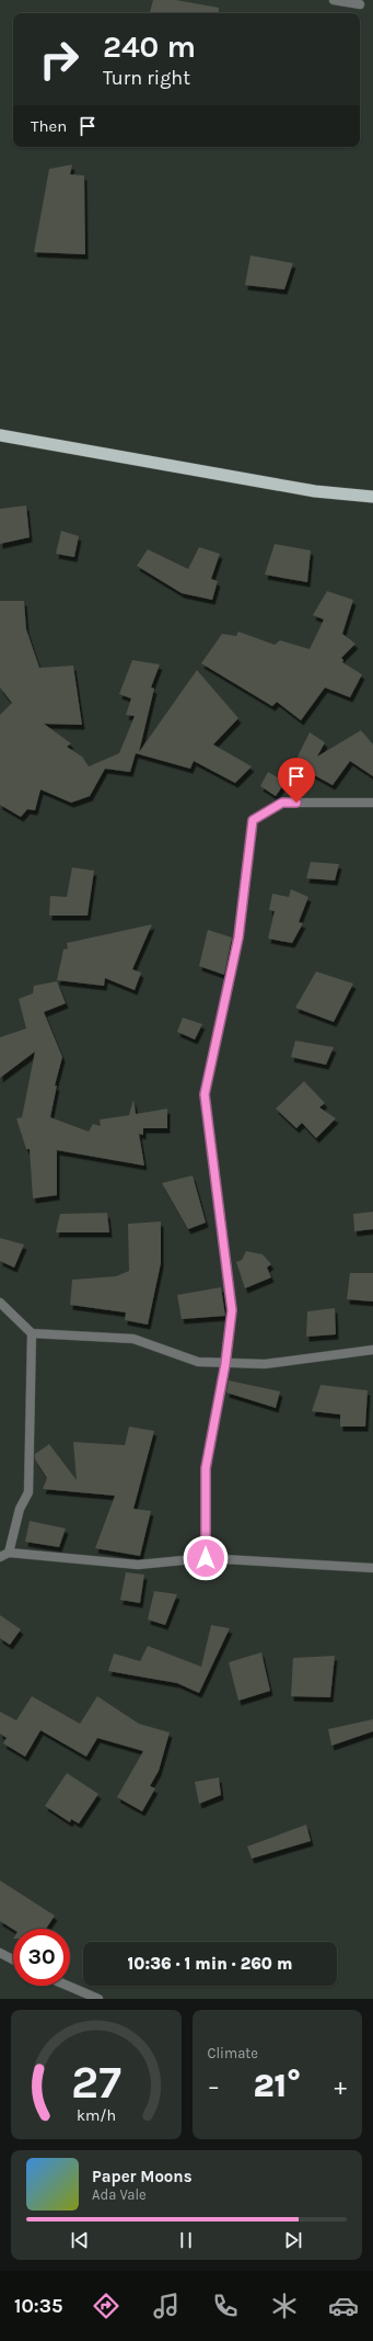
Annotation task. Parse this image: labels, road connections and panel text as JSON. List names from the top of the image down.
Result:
{
  "page": {
    "turn": ["240 m", "Turn right"],
    "then": "Then",
    "limit": "30",
    "trip": "10:36 · 1 min · 260 m",
    "tile": "Climate",
    "heat": ["−", "21°", "+"],
    "song": ["Paper Moons", "Ada Vale"],
    "tabs": "10:35",
    "gauge": ["27", "km/h"]
  }
}
